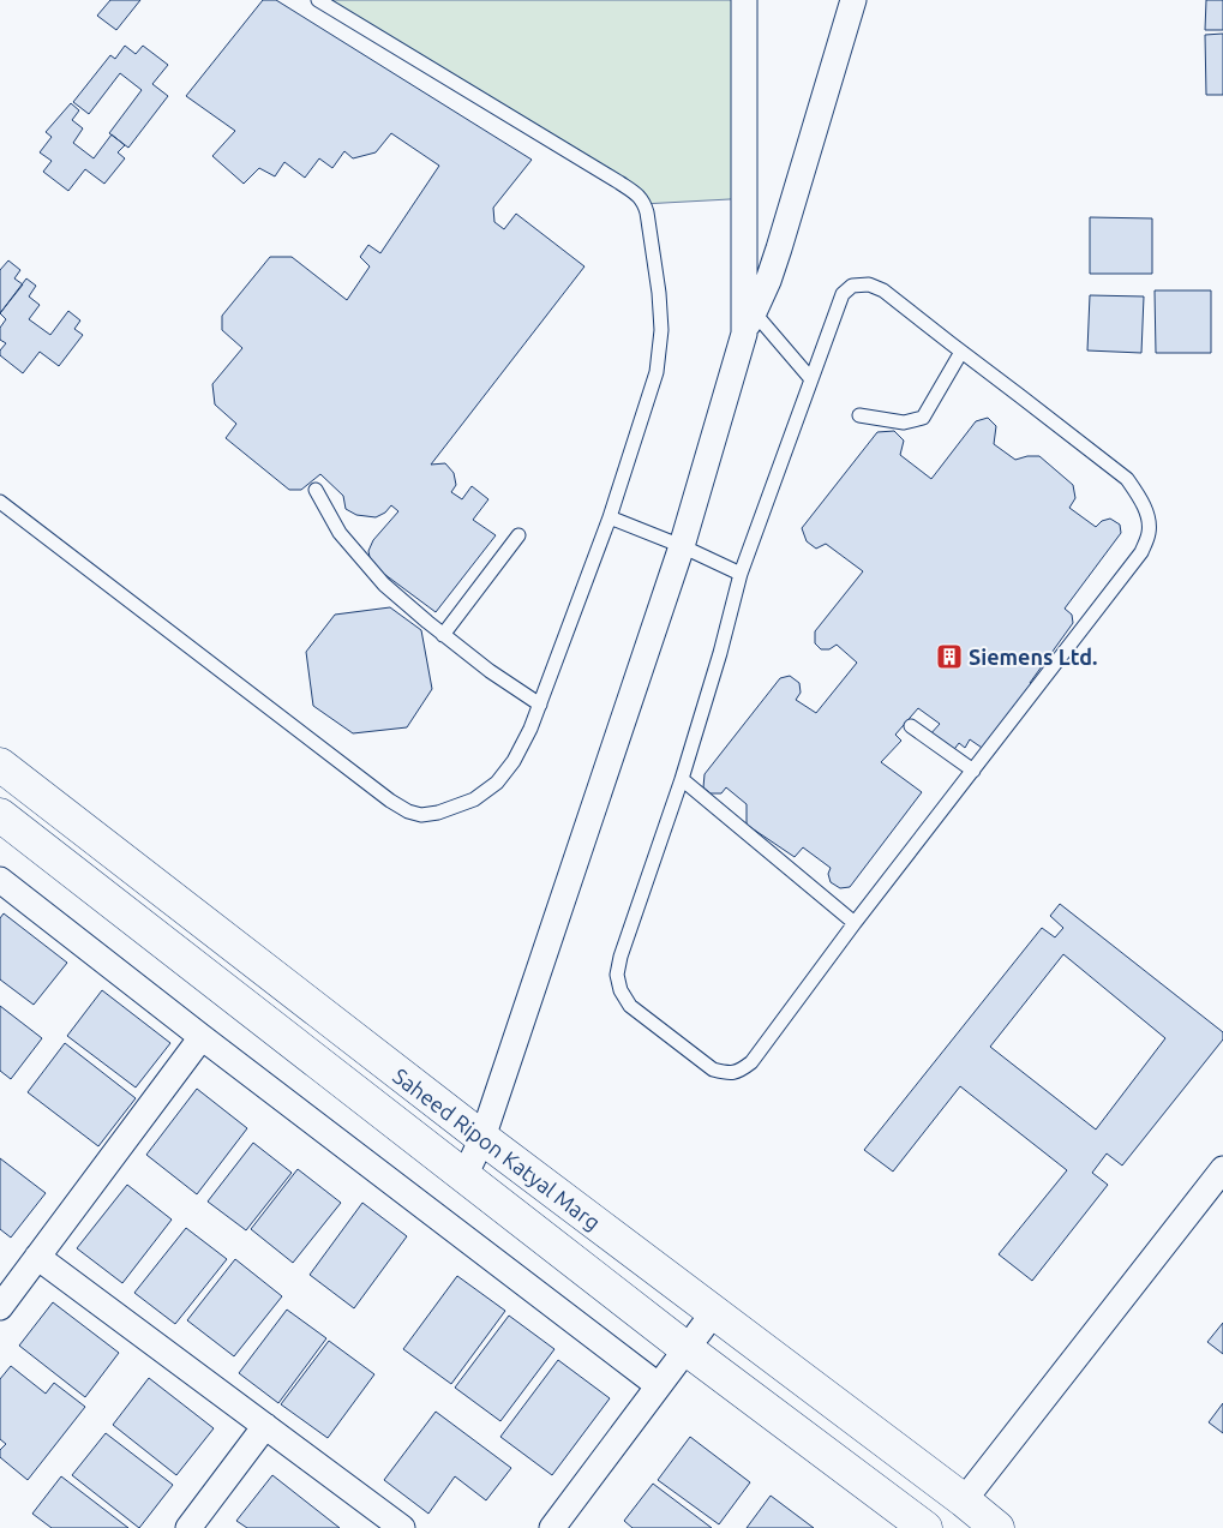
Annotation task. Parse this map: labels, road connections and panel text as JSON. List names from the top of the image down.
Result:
{
  "streets": {
    "street": ["Saheed Ripon Katyal Marg"]
  },
  "places": {
    "building": ["Siemens Ltd."]
  }
}
